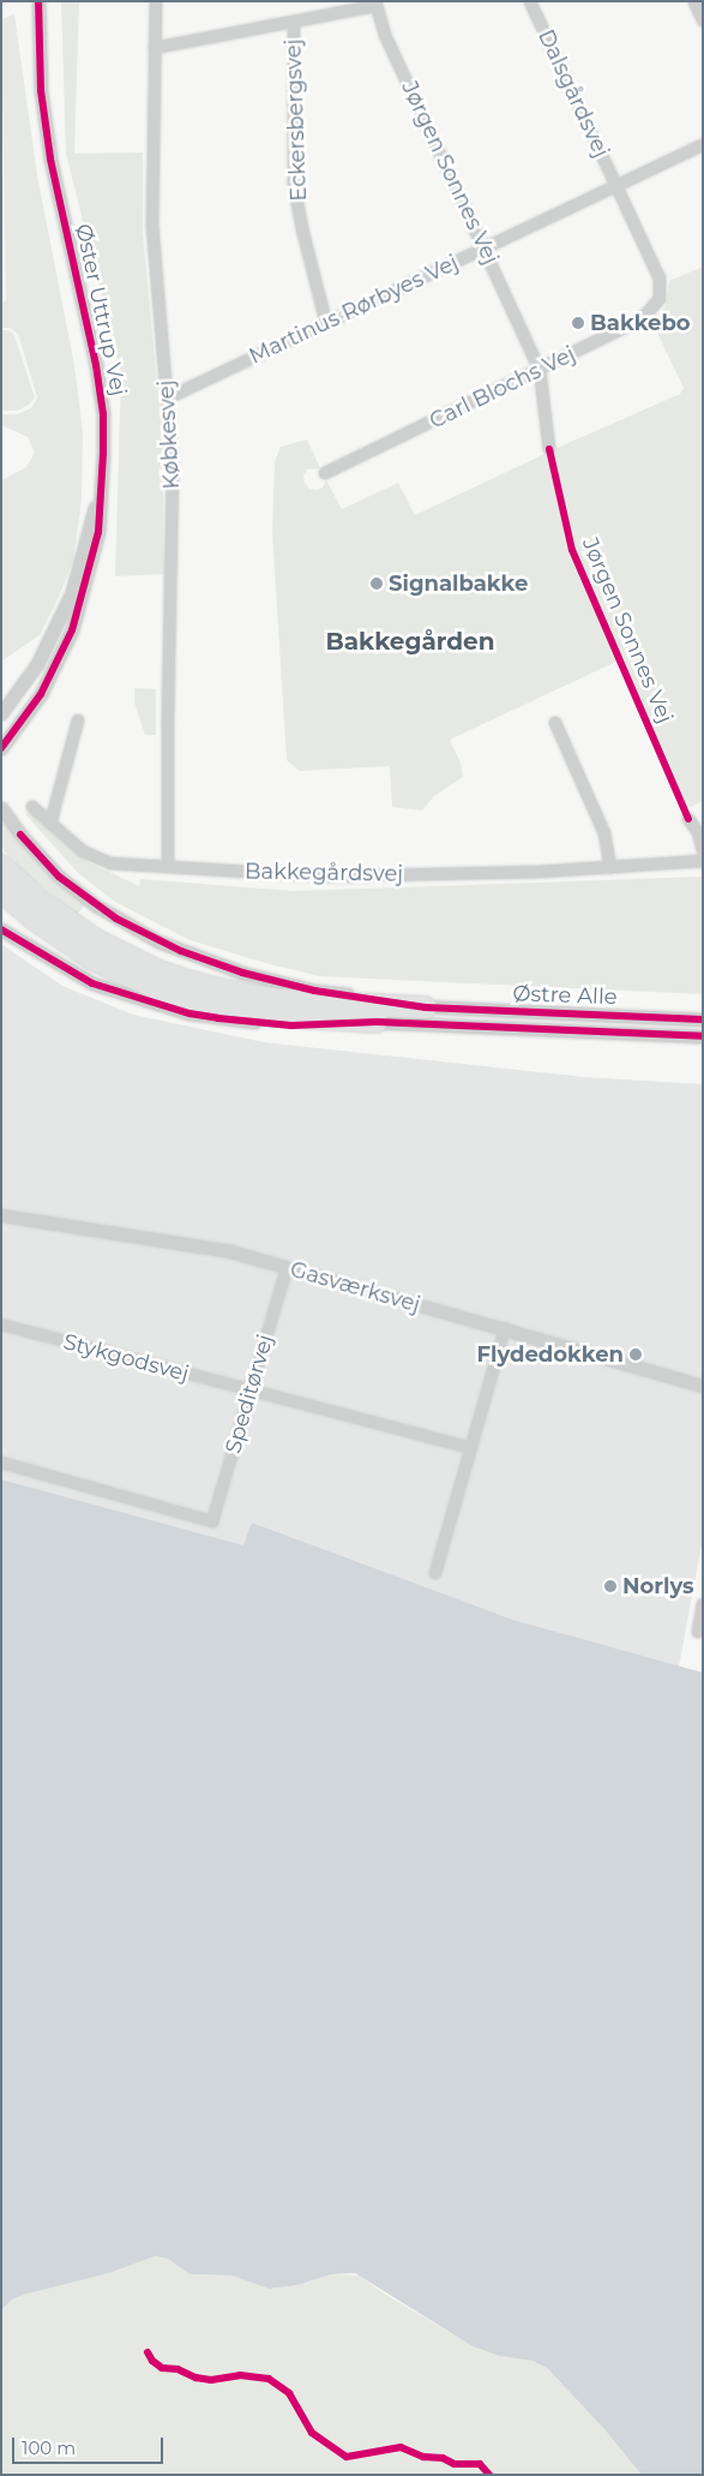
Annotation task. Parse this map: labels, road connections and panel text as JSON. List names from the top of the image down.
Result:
{
  "streets": {
    "street": [
      "Dalsgårdsvej",
      "Eckersbergsvej",
      "Jørgen Sonnes Vej",
      "Øster Uttrup Vej",
      "Martinus Rørbyes Vej",
      "Carl Blochs Vej",
      "Købkesvej",
      "Bakkegårdsvej",
      "Østre Alle",
      "Gasværksvej",
      "Stykgodsvej",
      "Speditørvej"
    ]
  },
  "crossings": [
    ["Dalsgårdsvej", "Martinus Rørbyes Vej"],
    ["Dalsgårdsvej", "Carl Blochs Vej"],
    ["Eckersbergsvej", "Martinus Rørbyes Vej"],
    ["Jørgen Sonnes Vej", "Martinus Rørbyes Vej"],
    ["Jørgen Sonnes Vej", "Carl Blochs Vej"],
    ["Martinus Rørbyes Vej", "Carl Blochs Vej"],
    ["Martinus Rørbyes Vej", "Købkesvej"],
    ["Købkesvej", "Bakkegårdsvej"],
    ["Gasværksvej", "Speditørvej"],
    ["Stykgodsvej", "Speditørvej"]
  ],
  "districts": ["Bakkegården"],
  "places": [
    "Bakkebo",
    "Signalbakke",
    "Flydedokken",
    "Norlys"
  ],
  "scale_bar": "100 m"
}
